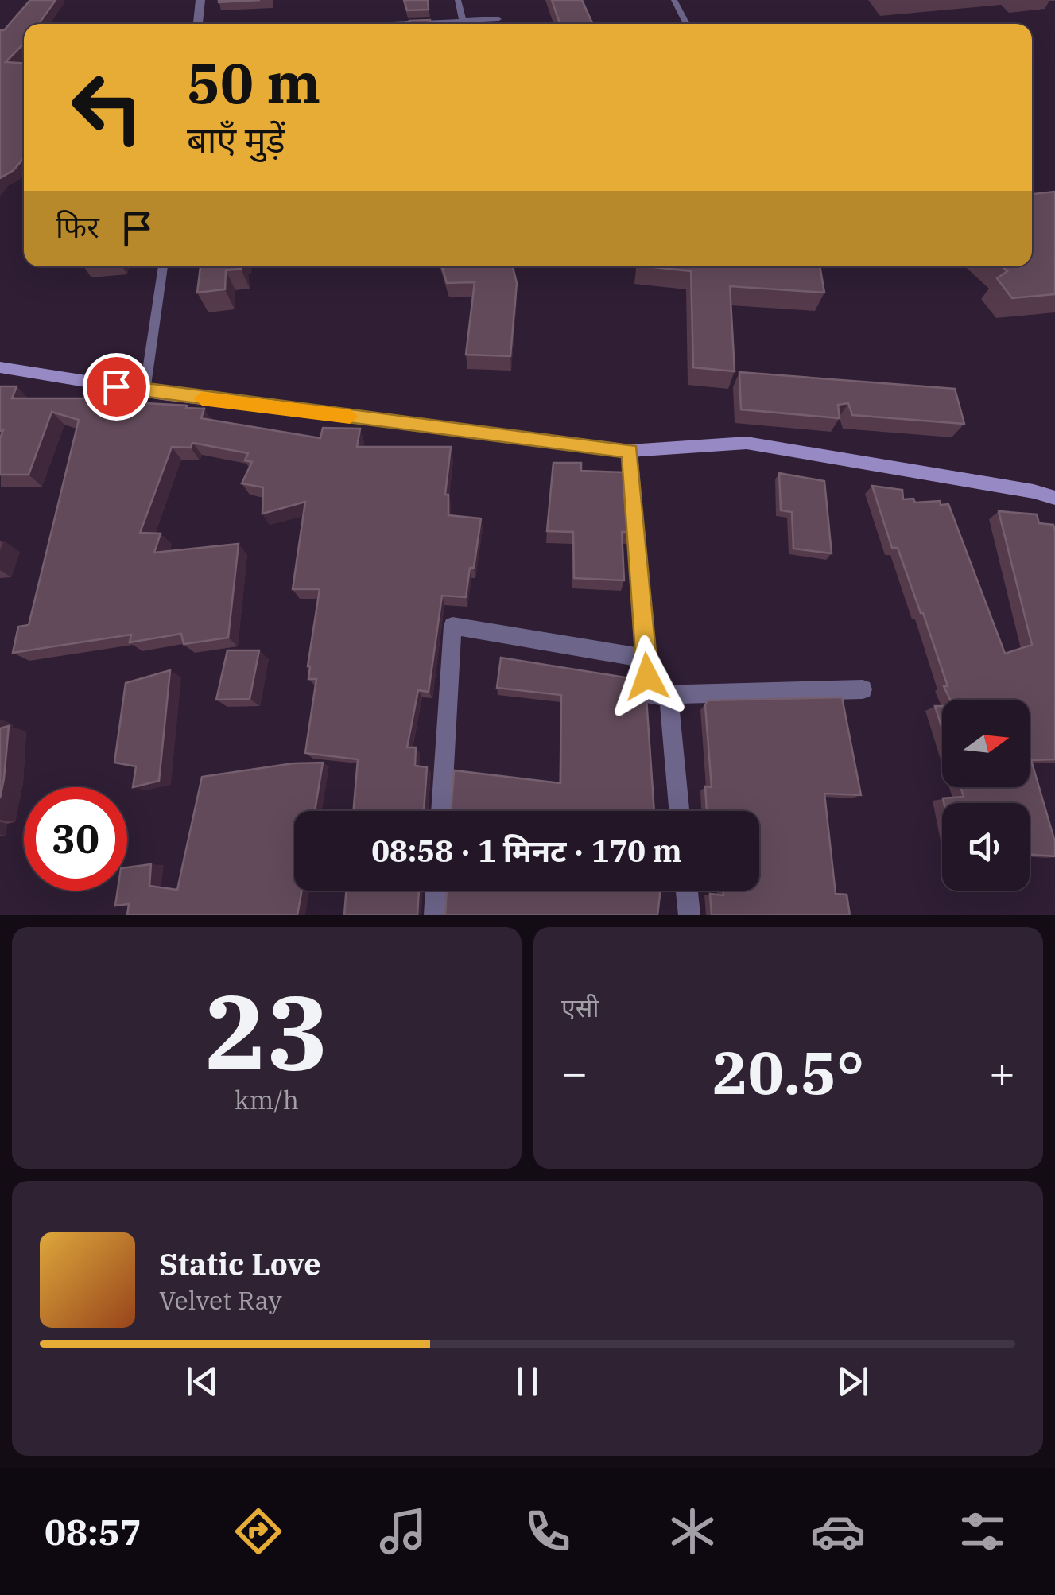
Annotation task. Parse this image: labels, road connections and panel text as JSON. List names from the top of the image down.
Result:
{
  "north": "right",
  "page": {
    "turn": ["50 m", "बाएँ मुड़ें"],
    "then": "फिर",
    "limit": "30",
    "trip": "08:58 · 1 मिनट · 170 m",
    "tile": [
      ["23", "km/h"],
      "एसी"
    ],
    "heat": ["−", "20.5°", "+"],
    "song": ["Static Love", "Velvet Ray"],
    "tabs": "08:57"
  }
}
